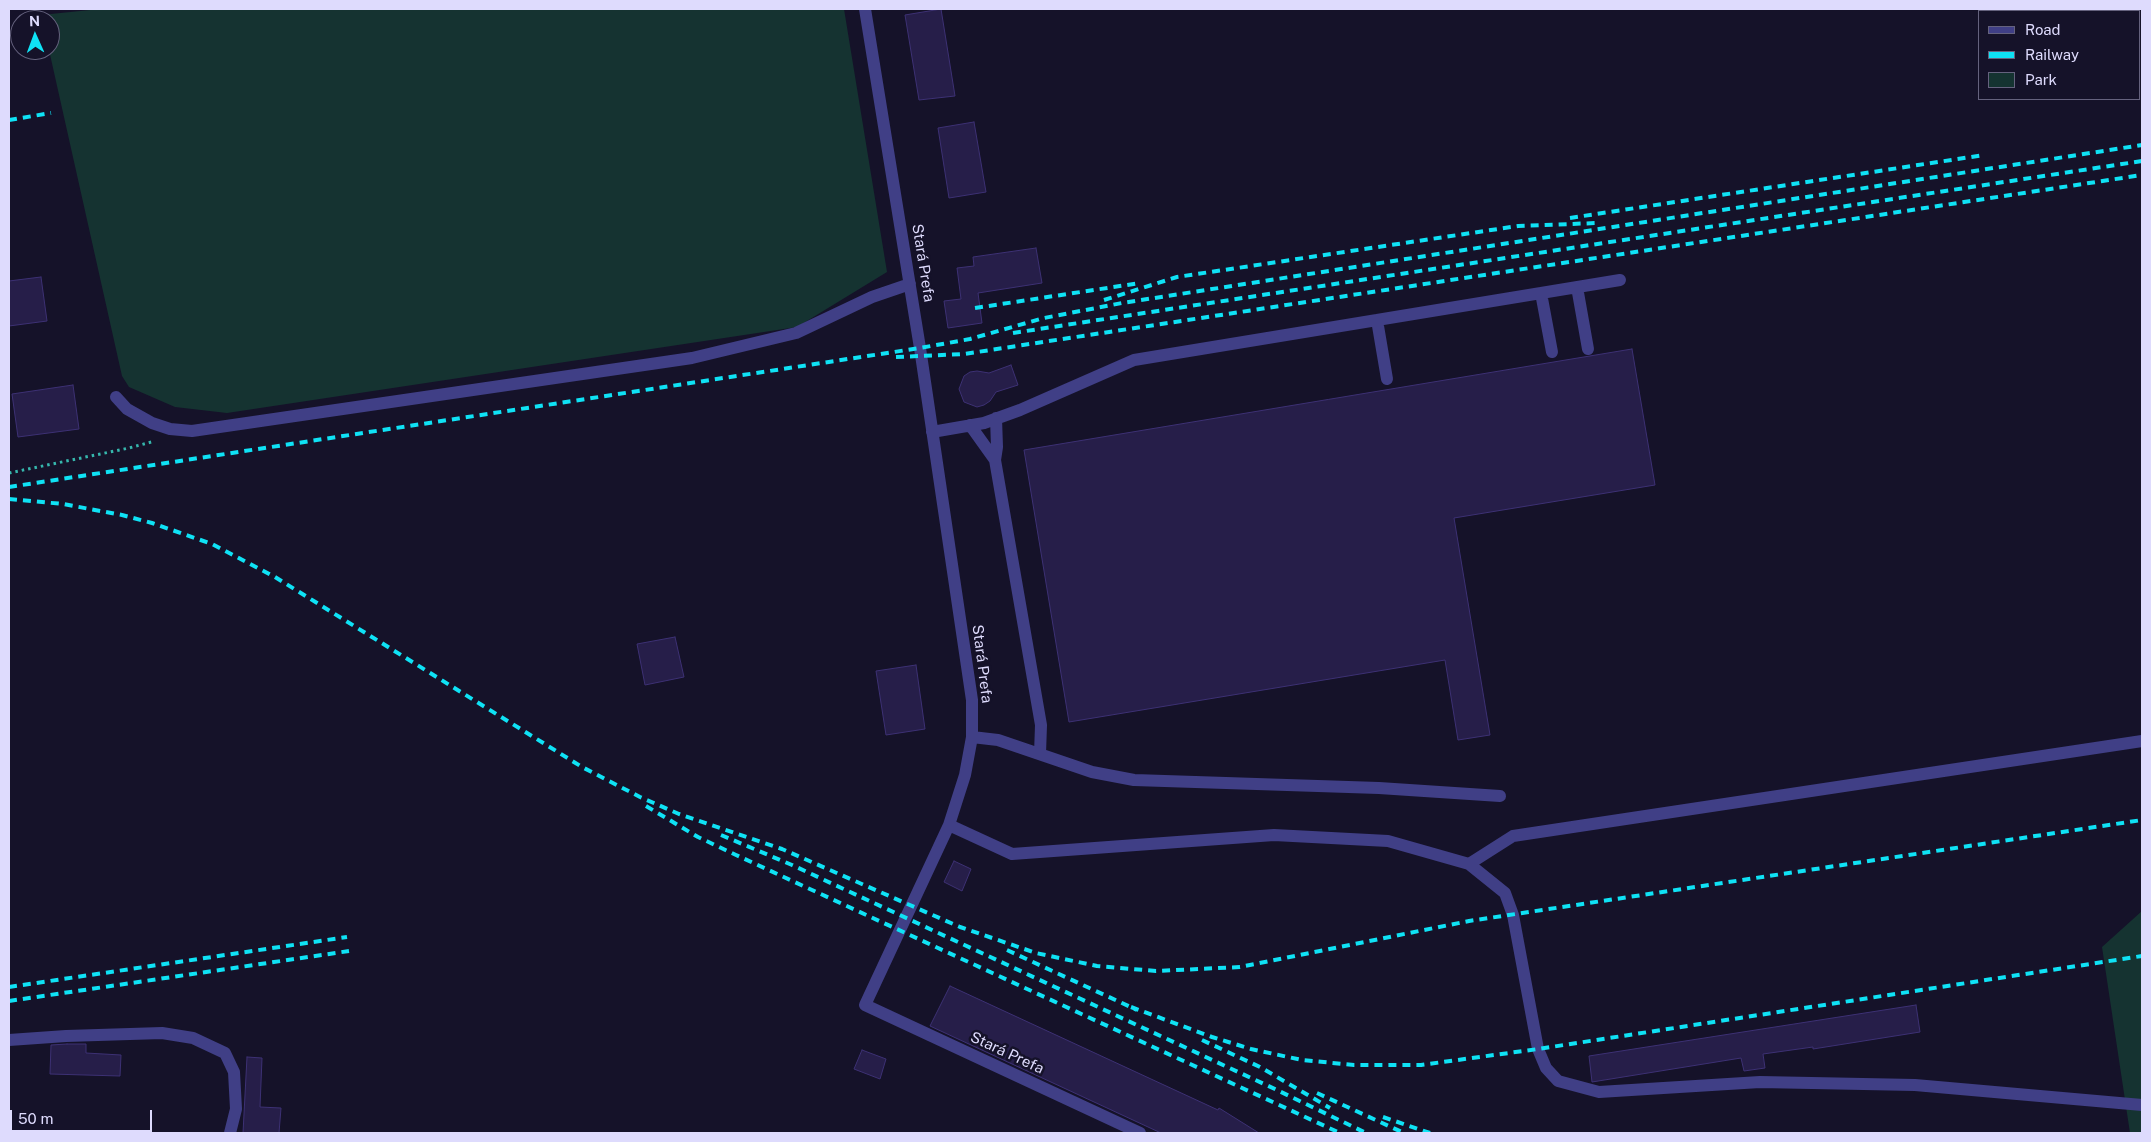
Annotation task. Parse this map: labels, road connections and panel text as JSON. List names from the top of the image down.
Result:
{
  "streets": {
    "lane": ["Stará Prefa"]
  },
  "legend": ["Road", "Railway", "Park"],
  "scale_bar": "50 m",
  "north": "top"
}
